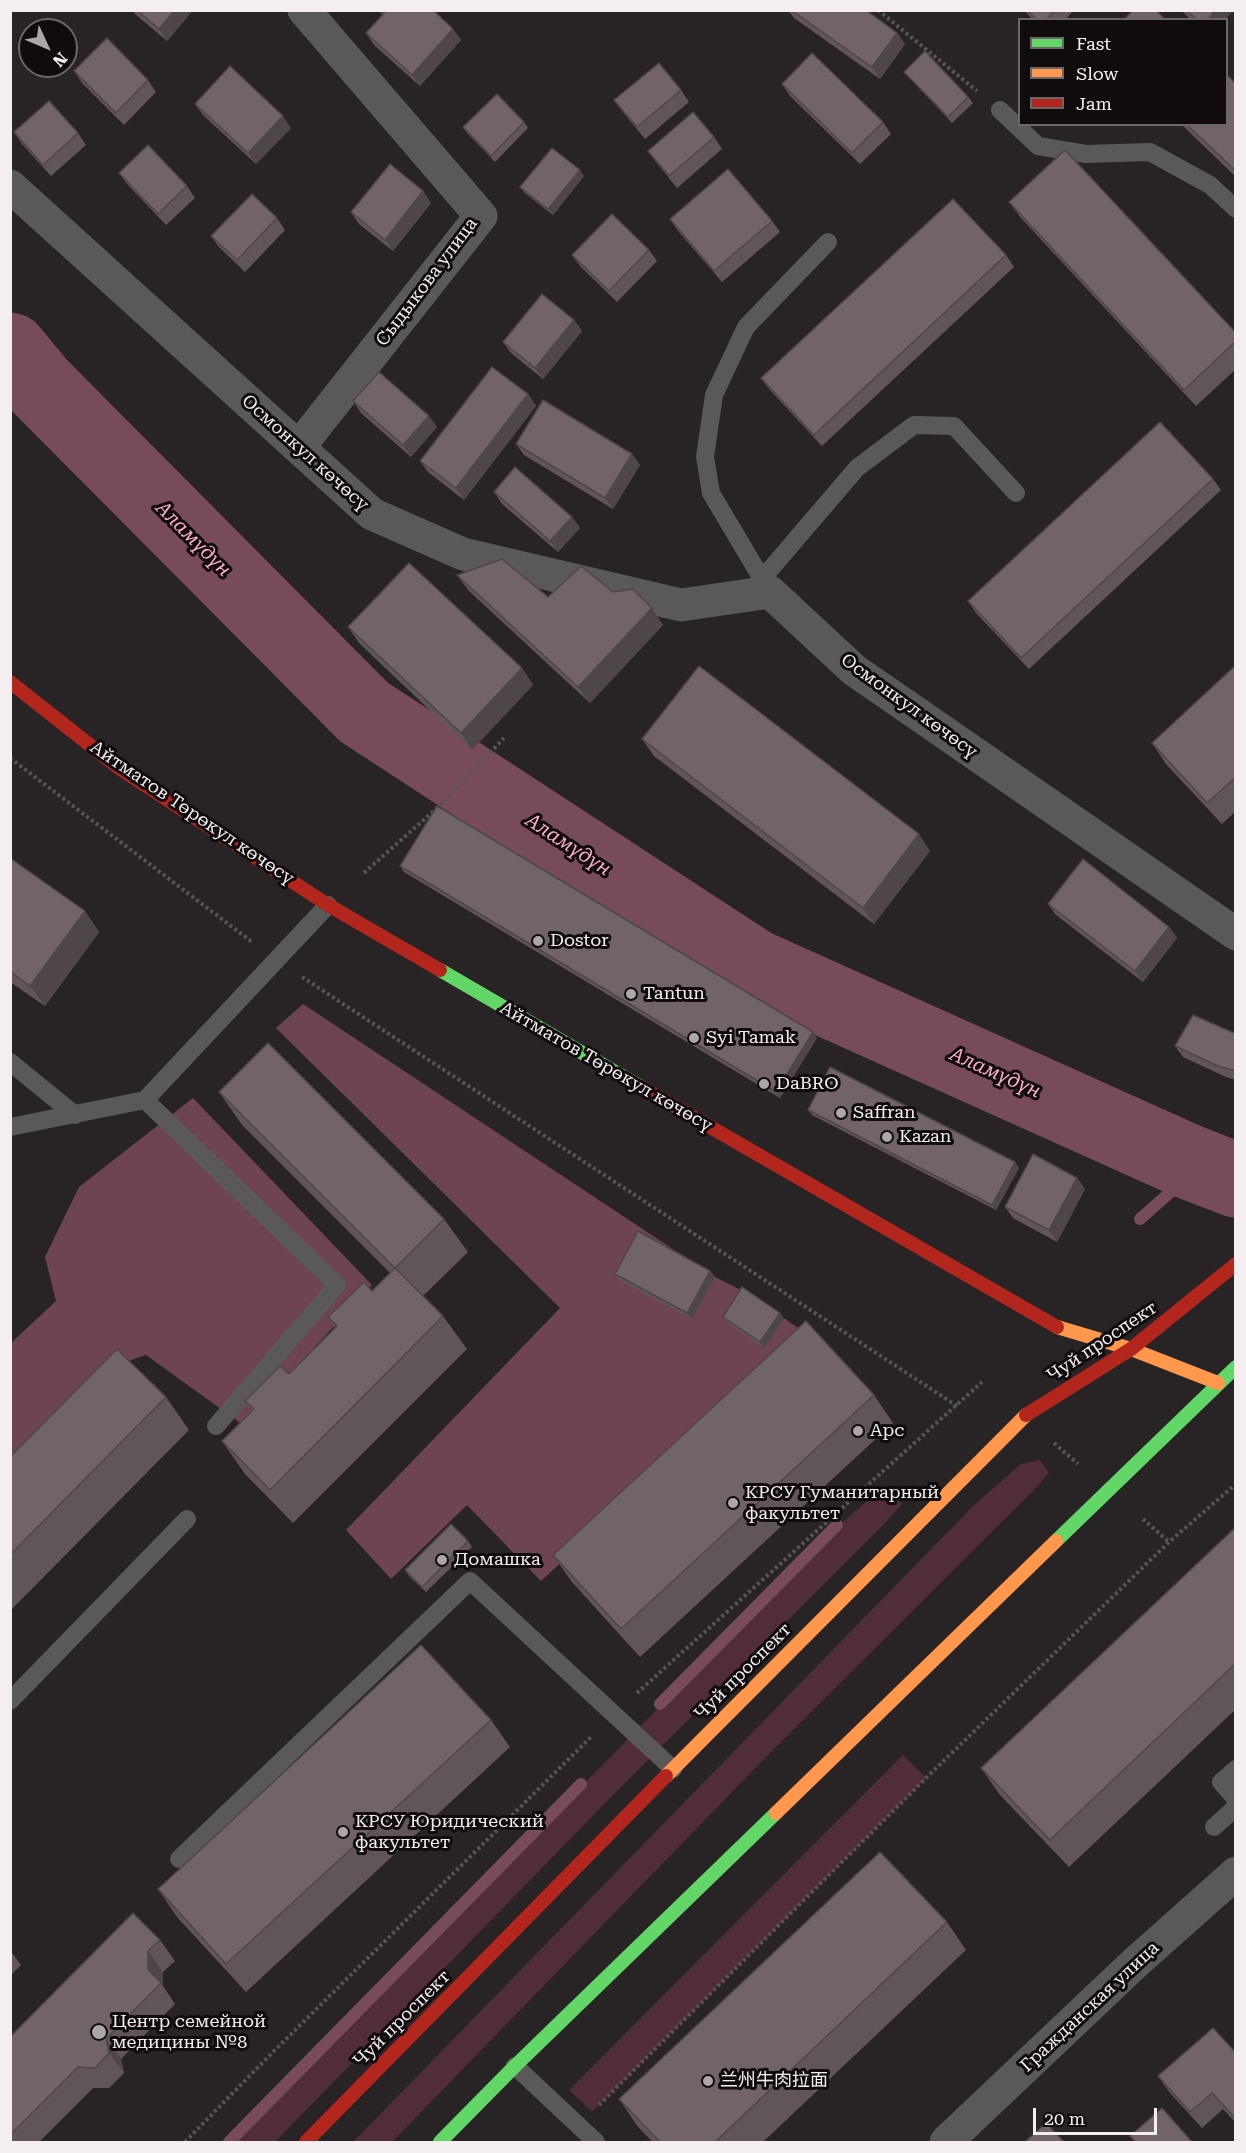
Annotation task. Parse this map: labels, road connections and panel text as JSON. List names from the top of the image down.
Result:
{
  "streets": {
    "main road": ["Айтматов Төрөкул көчөсү", "Чуй проспект"],
    "street": ["Сыдыкова улица", "Осмонкул көчөсү", "Гражданская улица"]
  },
  "crossings": [
    ["Сыдыкова улица", "Осмонкул көчөсү"],
    ["Айтматов Төрөкул көчөсү", "Чуй проспект"]
  ],
  "water": ["Аламүдүн"],
  "places": [
    "Dostor",
    "Tantun",
    "Syi Tamak",
    "DaBRO",
    "Saffran",
    "Kazan",
    "Арс",
    "КРСУ Гуманитарный факультет",
    "Домашка",
    "КРСУ Юридический факультет",
    "Центр семейной медицины №8",
    "兰州牛肉拉面"
  ],
  "legend": ["Fast", "Slow", "Jam"],
  "scale_bar": "20 m",
  "north": "bottom right"
}
